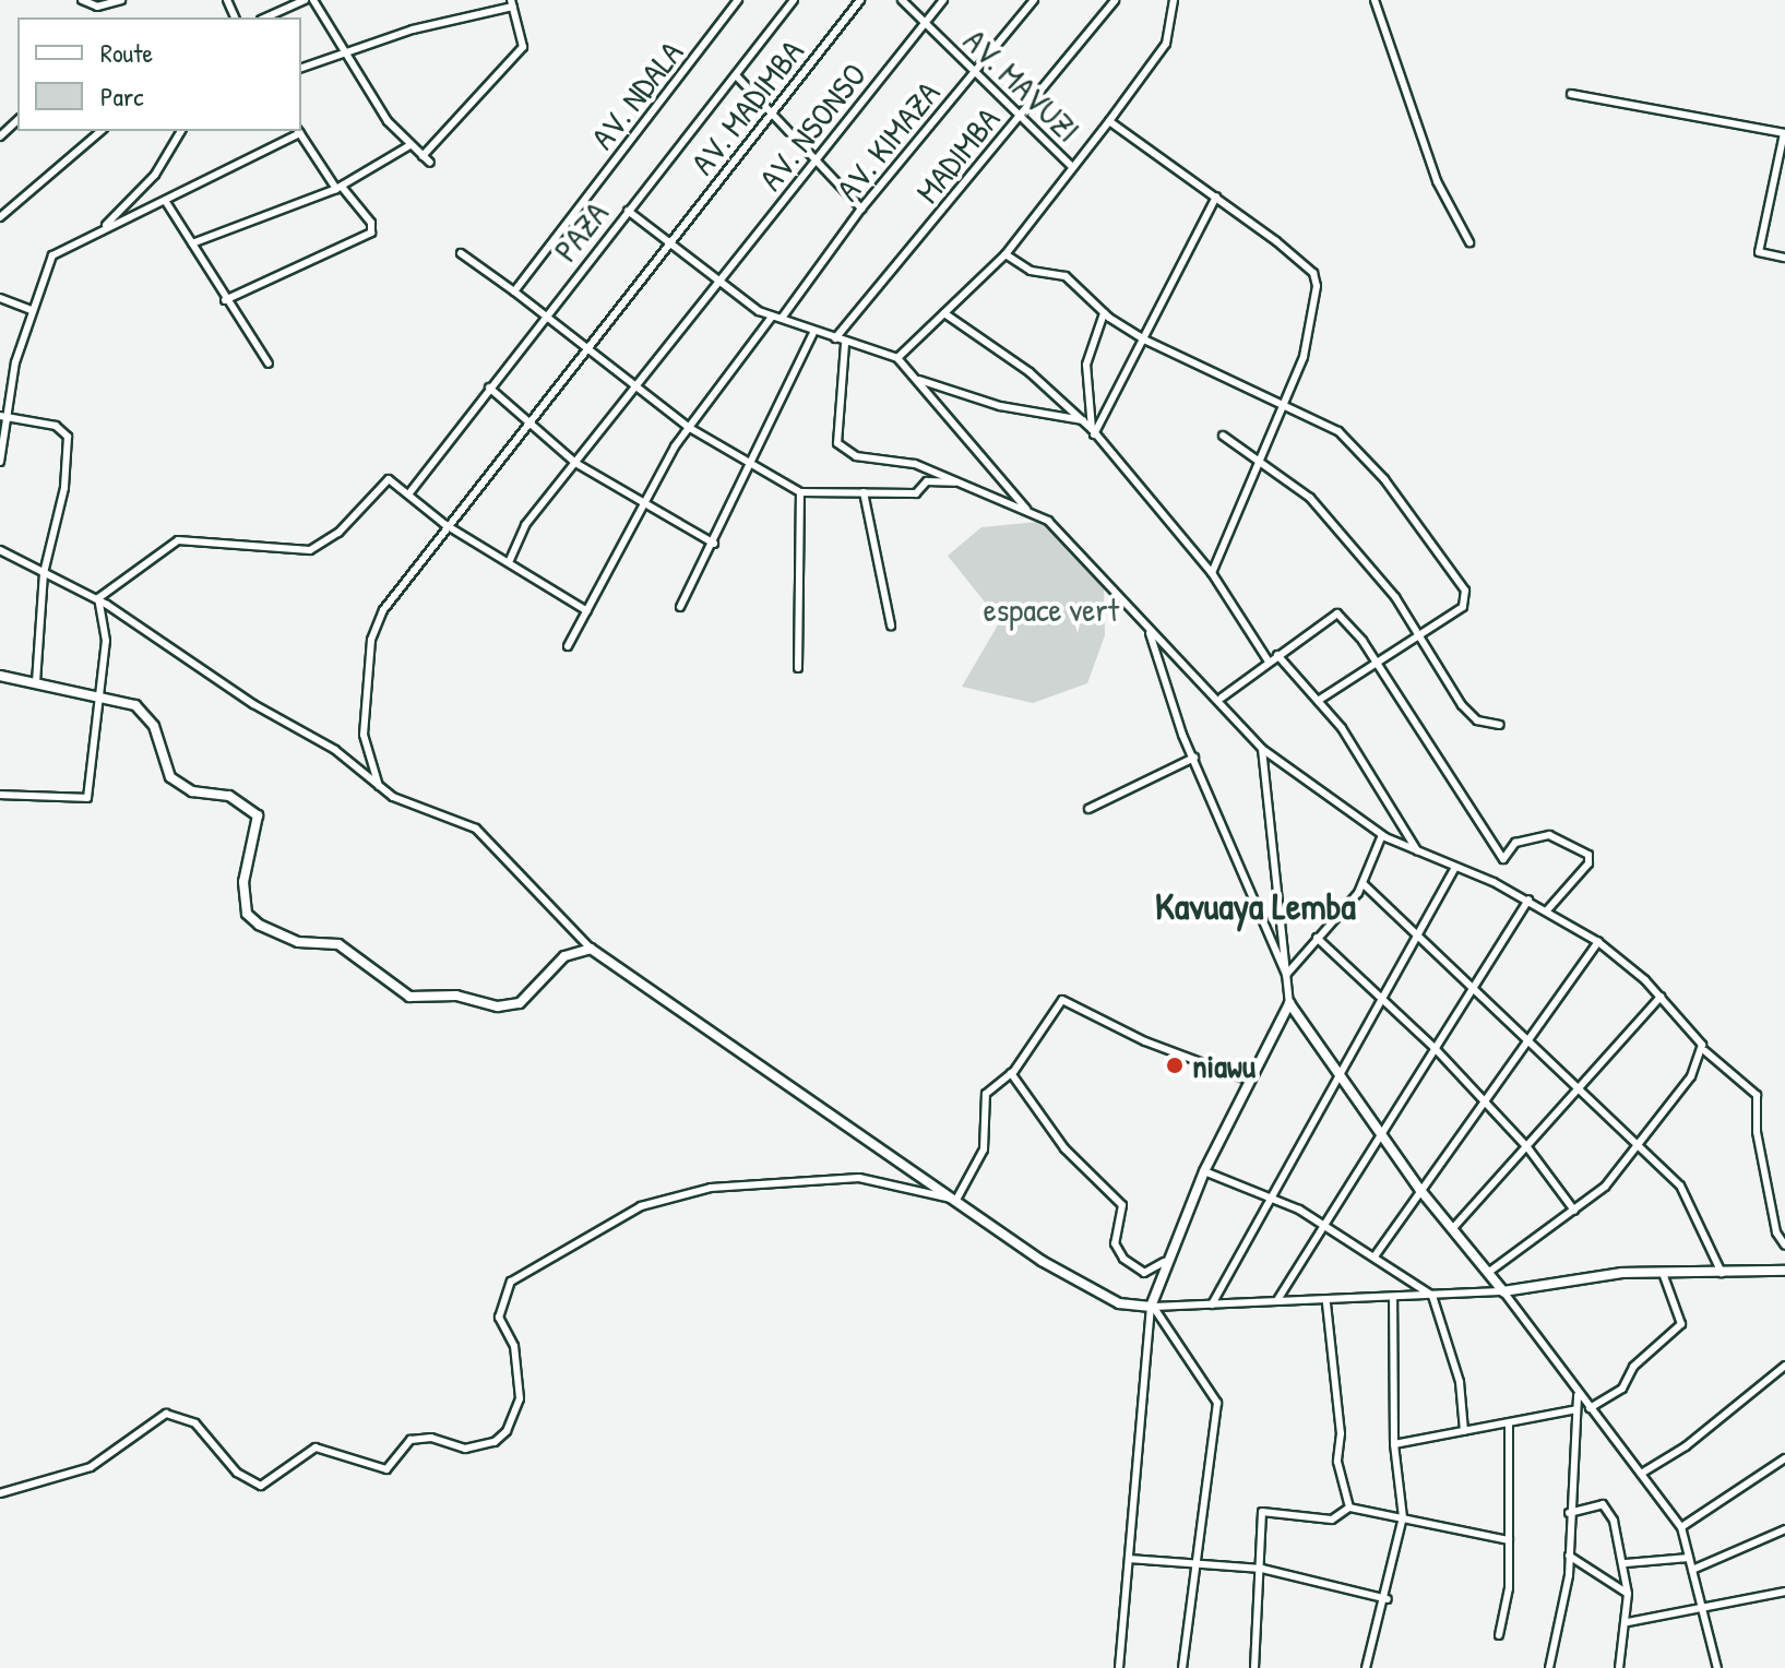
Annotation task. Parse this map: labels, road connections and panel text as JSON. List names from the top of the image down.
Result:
{
  "streets": {
    "street": [
      "AV. MAVUZI",
      "AV. NDALA",
      "AV. MADIMBA",
      "AV. NSONSO",
      "AV. KIMAZA",
      "MADIMBA",
      "PAZA"
    ]
  },
  "crossings": [
    ["AV. MAVUZI", "AV. NSONSO"],
    ["AV. MAVUZI", "AV. KIMAZA"],
    ["AV. MAVUZI", "MADIMBA"]
  ],
  "districts": ["Kavuaya Lemba"],
  "parks": ["espace vert"],
  "places": ["niawu"],
  "legend": ["Route", "Parc"]
}
